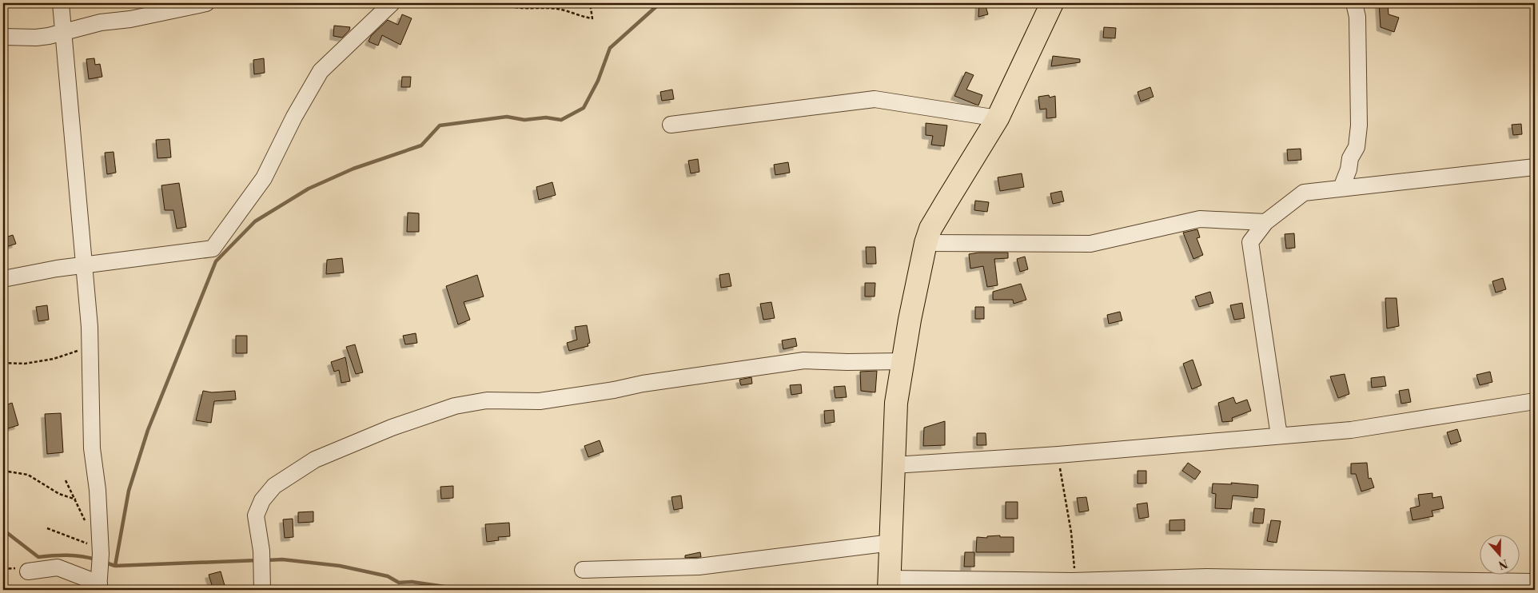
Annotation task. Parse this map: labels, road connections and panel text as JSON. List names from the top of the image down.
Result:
{
  "north": "bottom"
}
